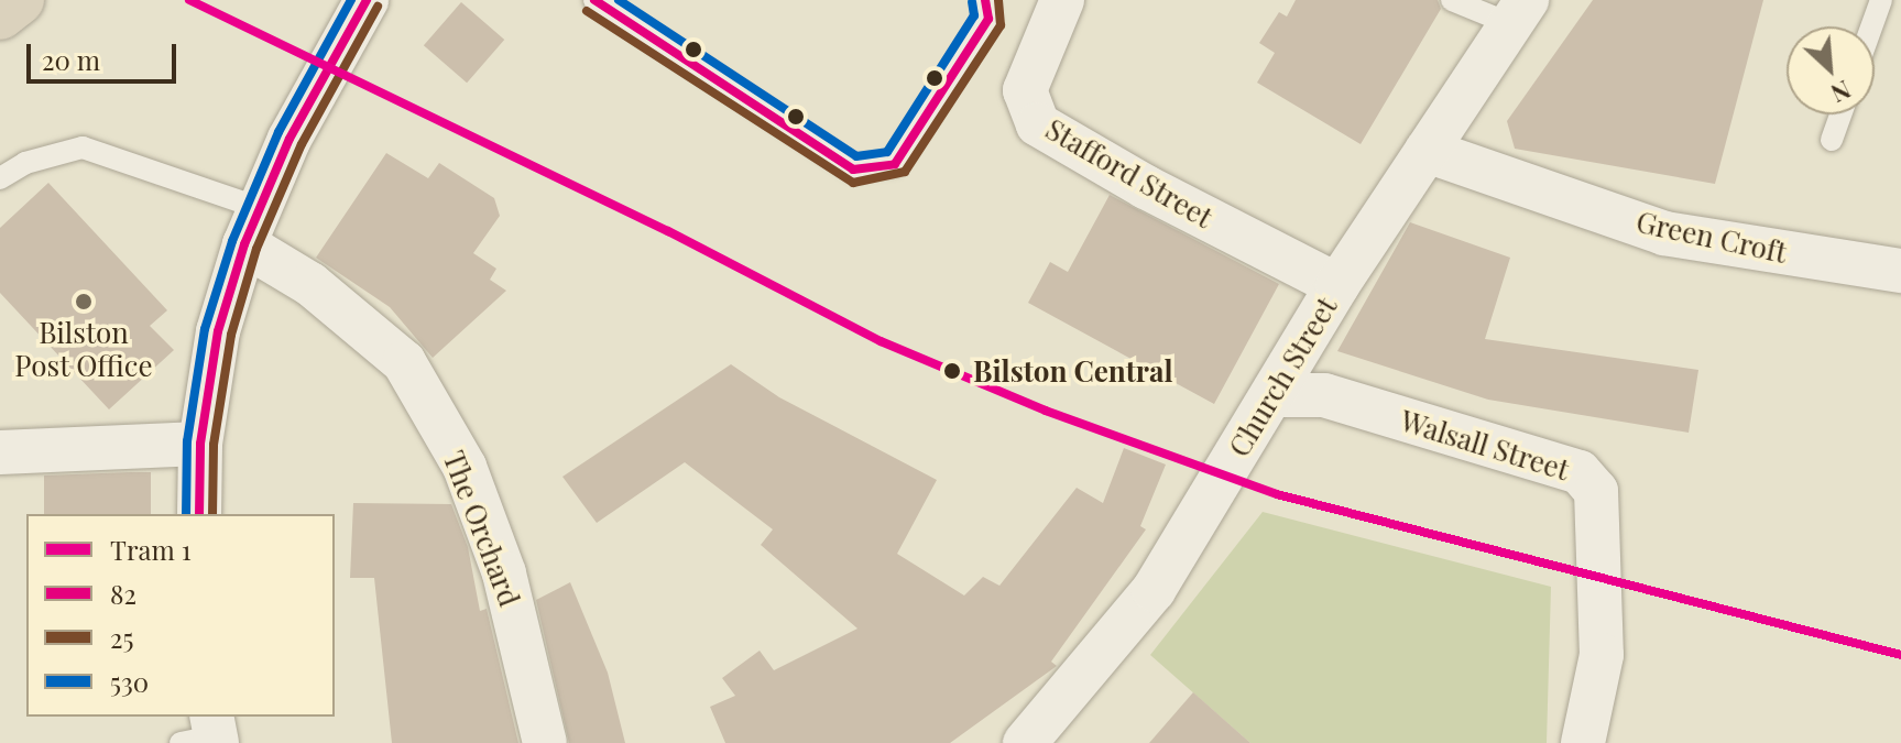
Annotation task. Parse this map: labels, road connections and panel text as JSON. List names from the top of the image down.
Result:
{
  "streets": {
    "street": [
      "Stafford Street",
      "Green Croft",
      "Church Street",
      "Walsall Street",
      "The Orchard"
    ]
  },
  "crossings": [
    ["Stafford Street", "Church Street"],
    ["Green Croft", "Church Street"],
    ["Church Street", "Walsall Street"]
  ],
  "places": ["Bilston Post Office", "Bilston Central"],
  "lines": [
    "tram line 1",
    "transit line 82",
    "transit line 25",
    "transit line 530"
  ],
  "legend": [
    "Tram 1",
    "82",
    "25",
    "530"
  ],
  "scale_bar": "20 m",
  "north": "bottom right"
}
